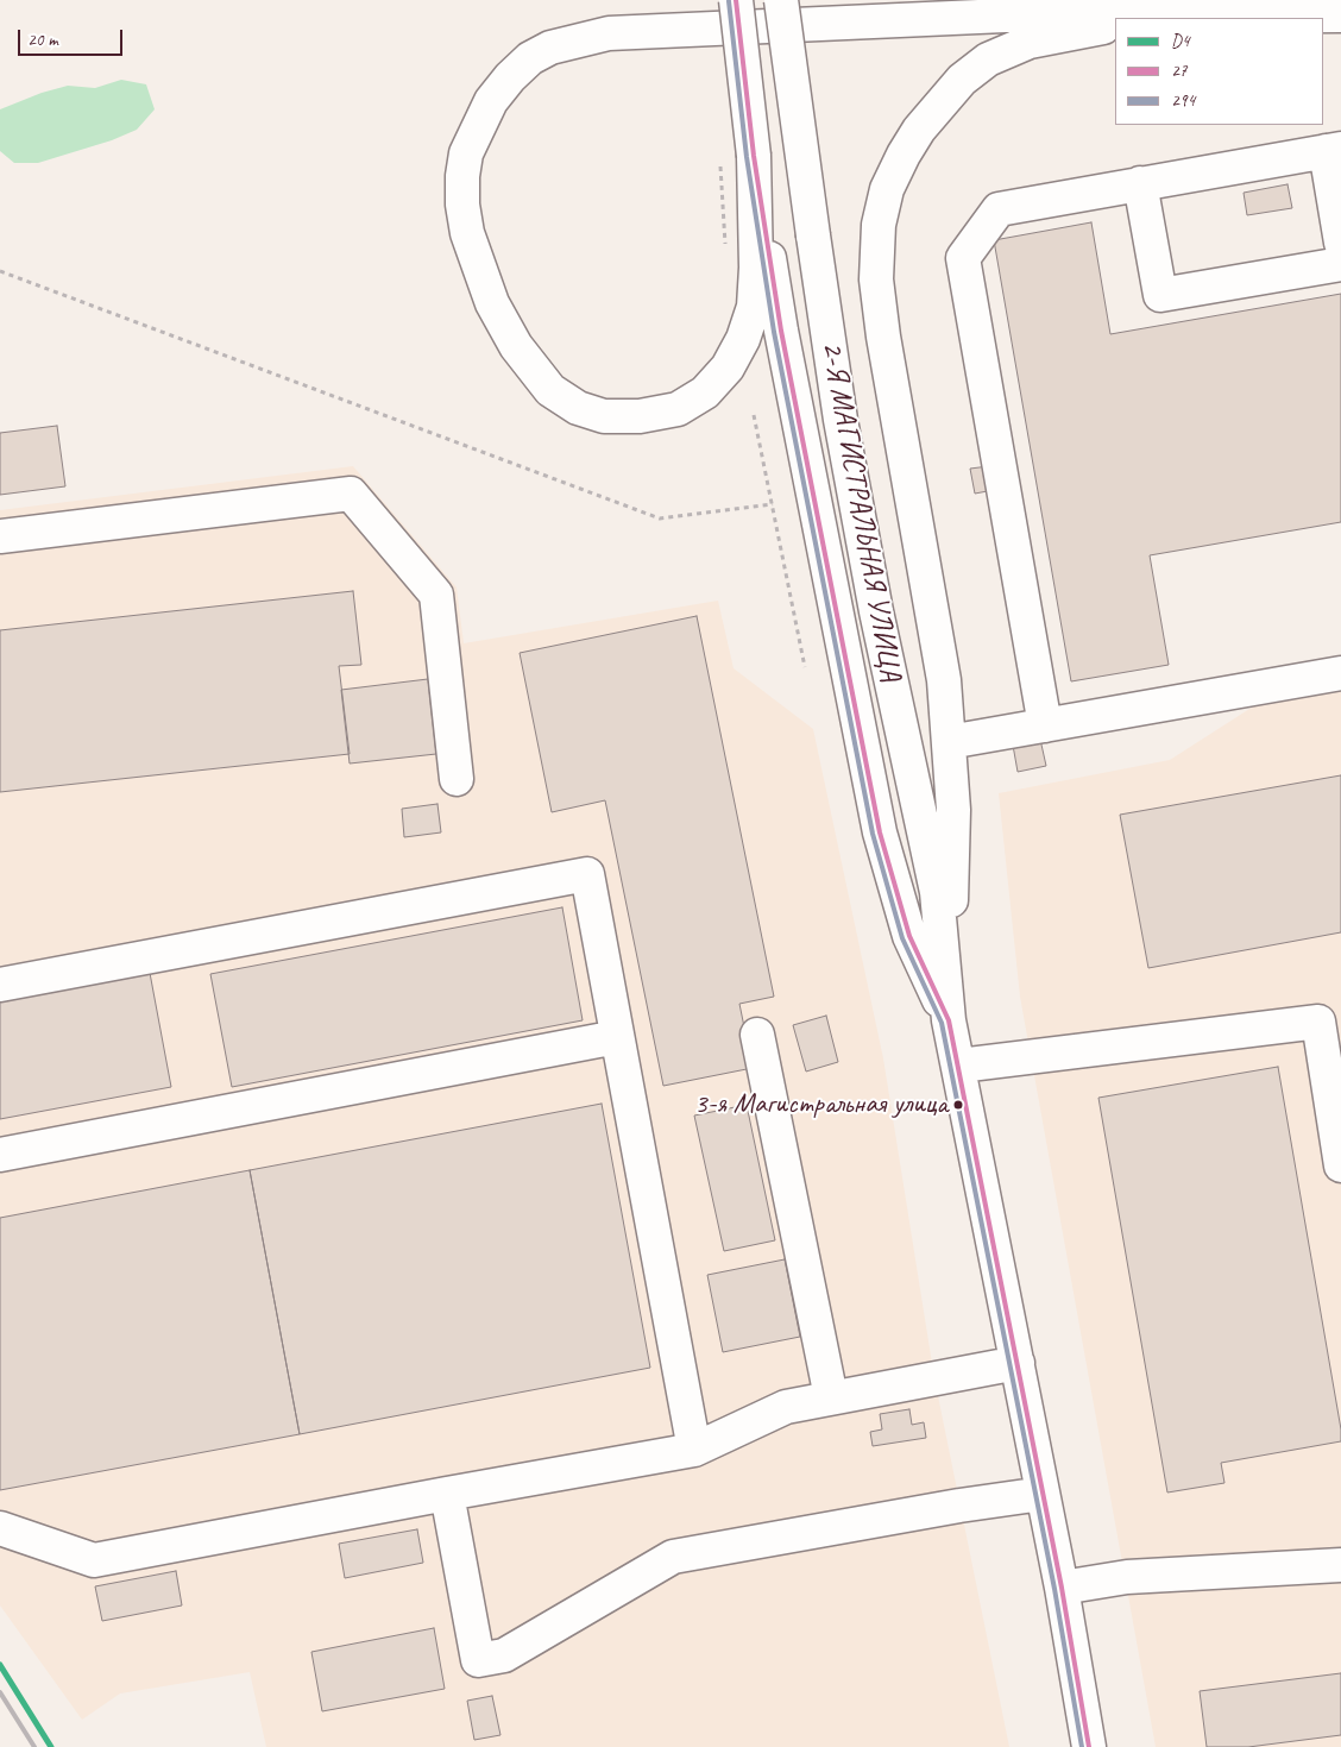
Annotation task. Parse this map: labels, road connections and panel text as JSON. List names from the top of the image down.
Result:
{
  "streets": {
    "street": ["2-Я МАГИСТРАЛЬНАЯ УЛИЦА"]
  },
  "places": ["3-я Магистральная улица"],
  "lines": ["transit line 27", "transit line 294", "transit line D4"],
  "legend": ["D4", "27", "294"],
  "scale_bar": "20 m"
}
